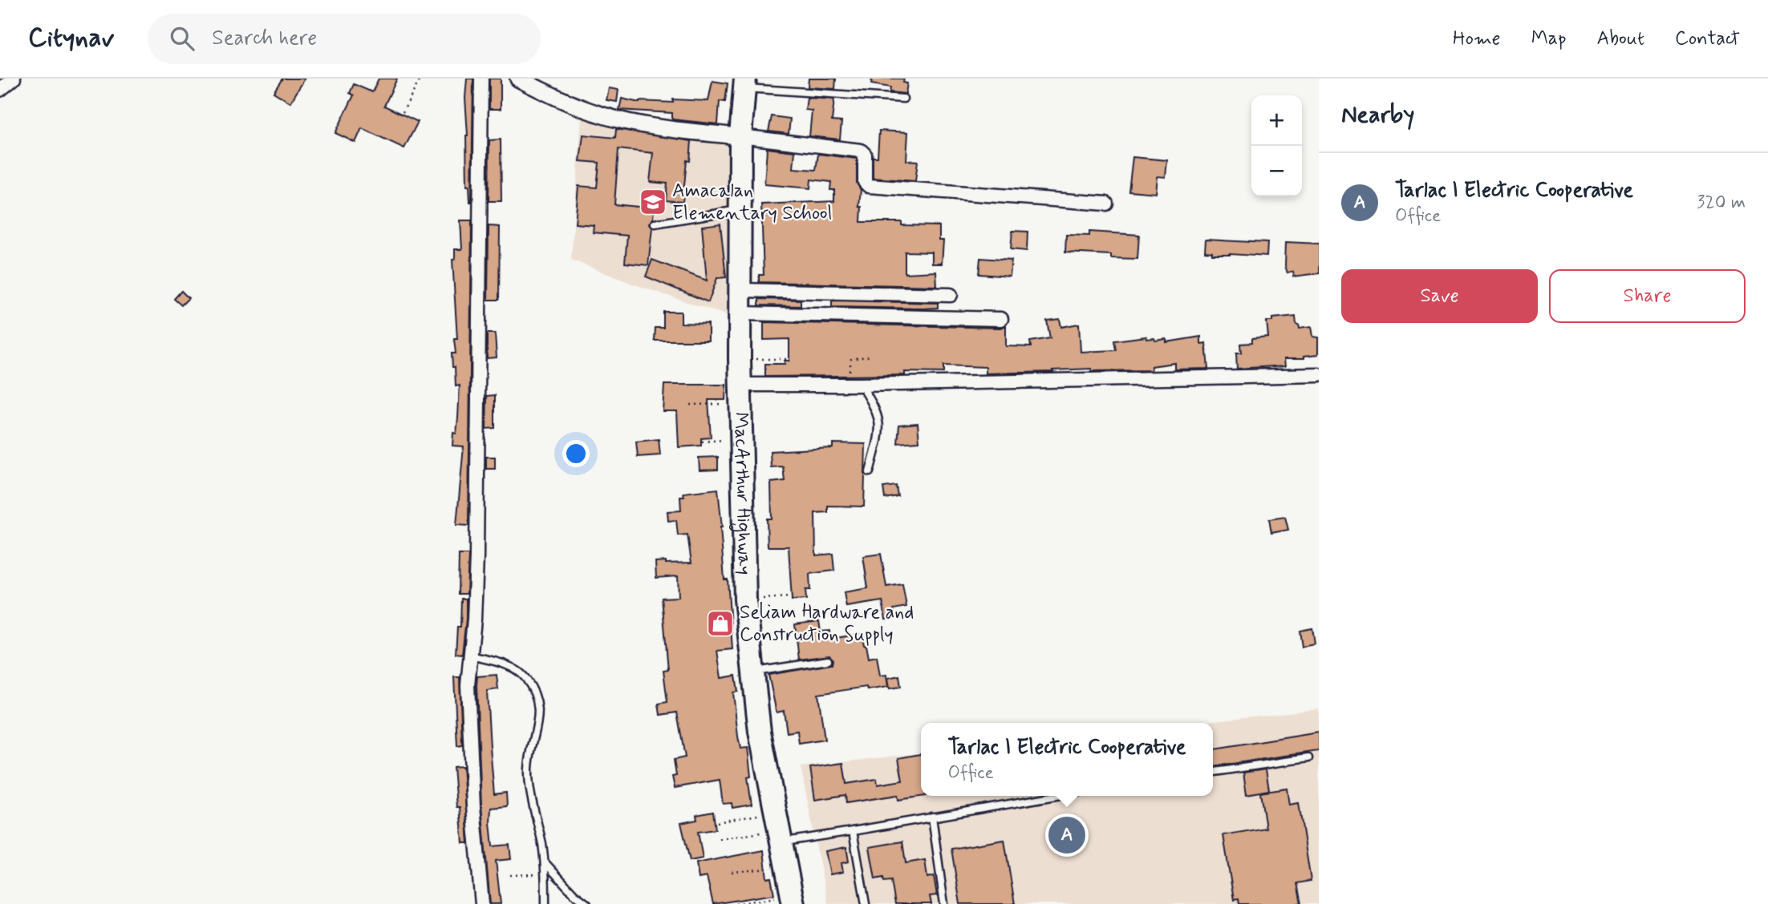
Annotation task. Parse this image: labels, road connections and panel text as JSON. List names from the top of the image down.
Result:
{
  "streets": {
    "highway": ["MacArthur Highway"]
  },
  "places": {
    "school or university": ["Amacalan Elementary School"],
    "shop": ["Seliam Hardware and Construction Supply"]
  },
  "page": {
    "header": "Citynav",
    "search": "Search here",
    "nav": [
      "Home",
      "Map",
      "About",
      "Contact"
    ],
    "heading": "Nearby",
    "map_buttons": ["+", "−"],
    "list": [
      {
        "mark": "A",
        "name": "Tarlac I Electric Cooperative",
        "note": "Office",
        "value": "320 m"
      }
    ],
    "buttons": ["Save", "Share"],
    "popup": ["Tarlac I Electric Cooperative", "Office"],
    "pins": "A"
  }
}
